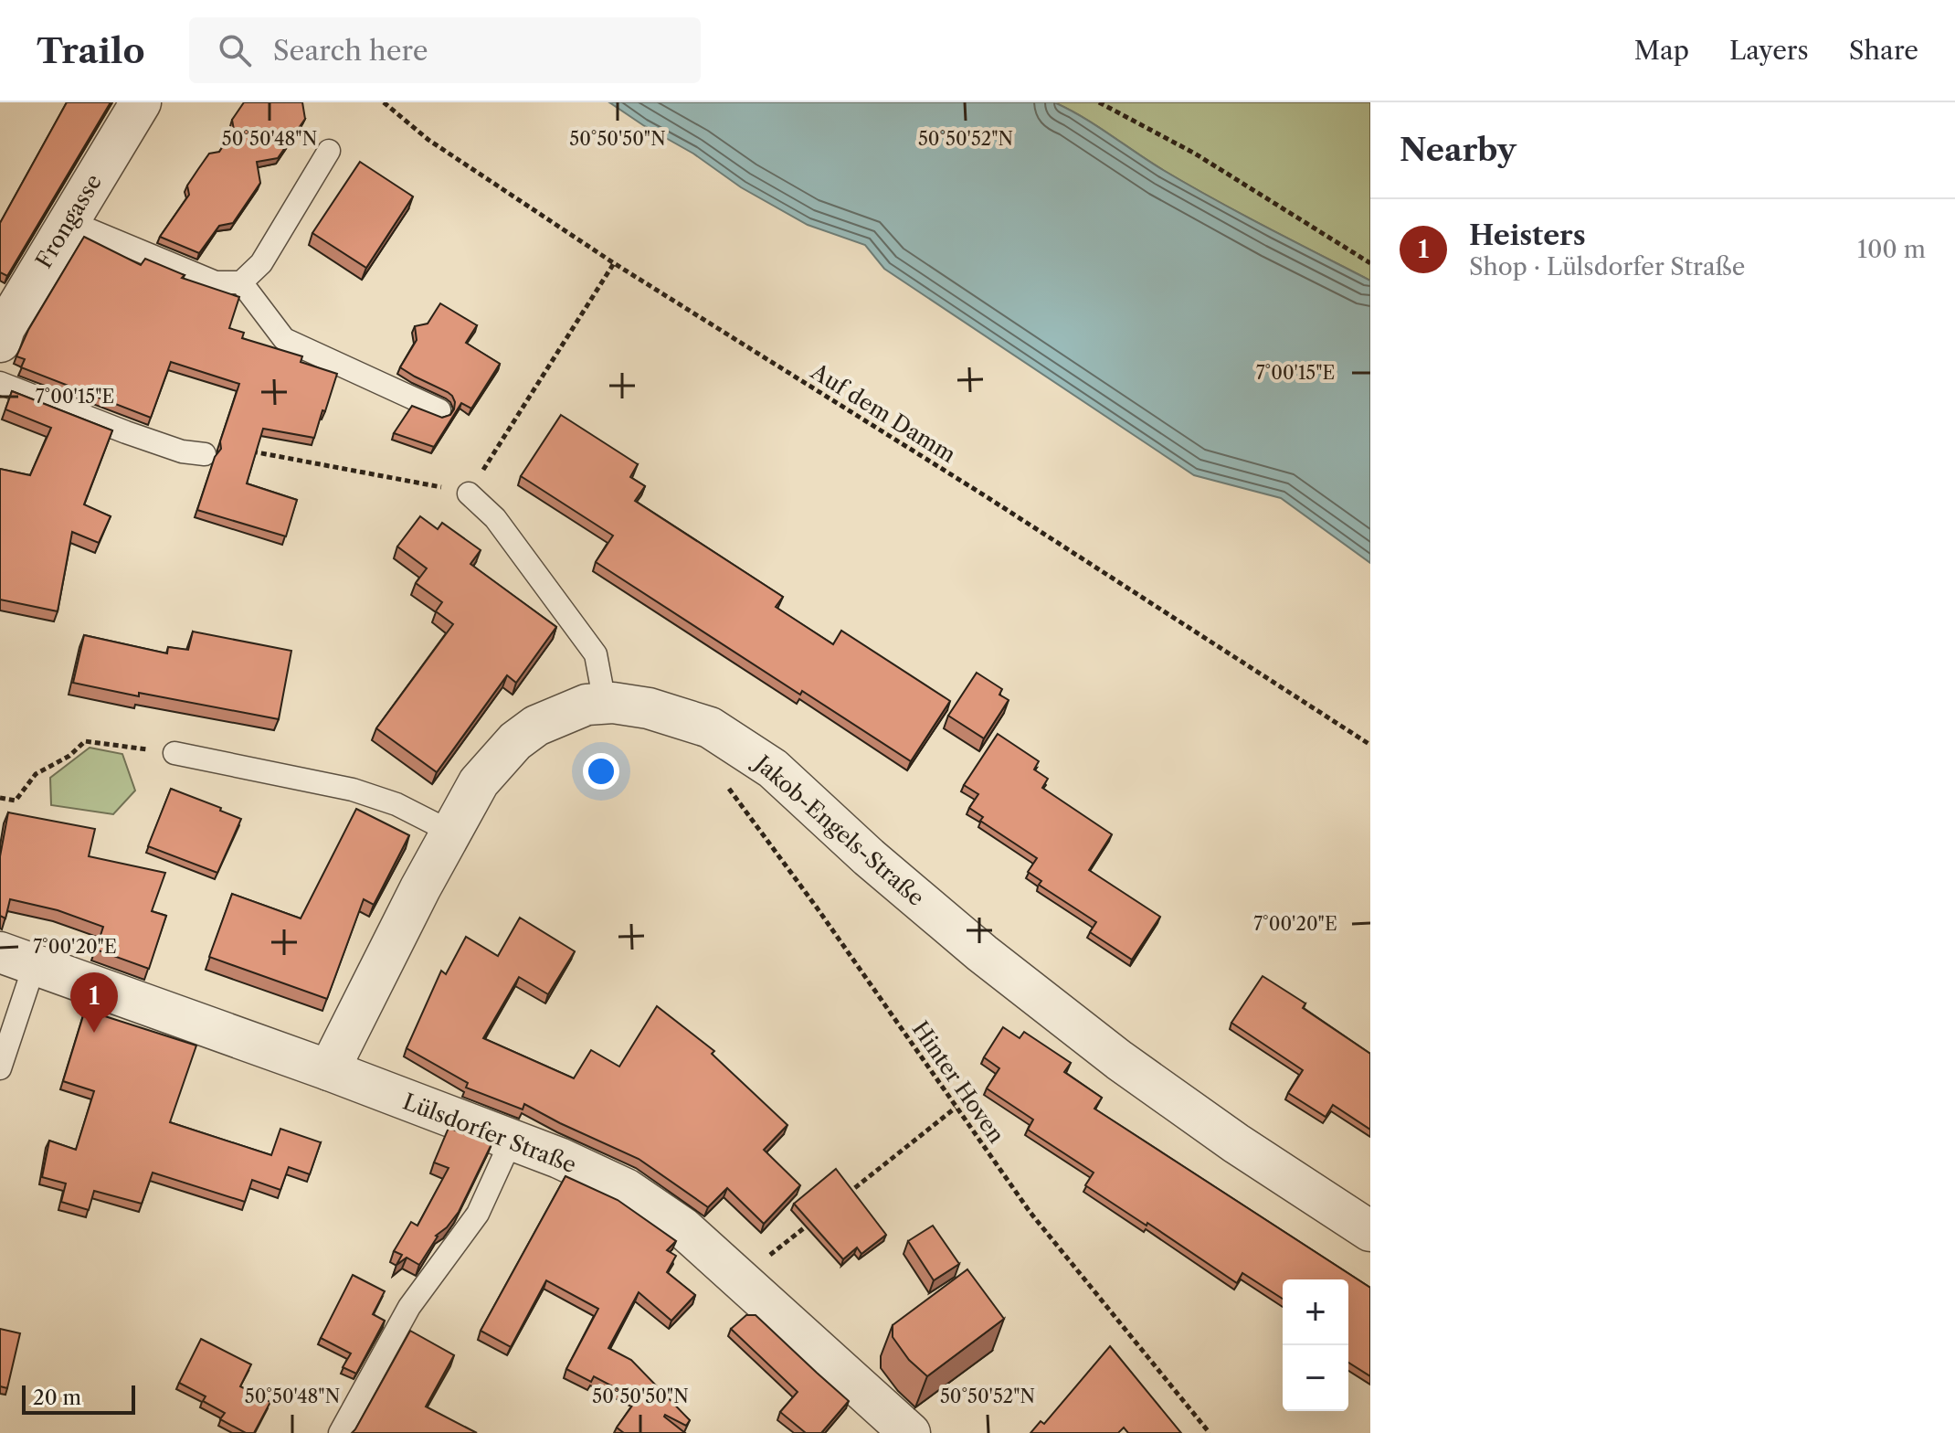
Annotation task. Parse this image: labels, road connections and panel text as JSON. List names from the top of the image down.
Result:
{
  "streets": {
    "street": ["Frongasse", "Jakob-Engels-Straße", "Lülsdorfer Straße"],
    "path": ["Auf dem Damm", "Hinter Hoven"]
  },
  "crossings": [
    ["Jakob-Engels-Straße", "Hinter Hoven"],
    ["Jakob-Engels-Straße", "Lülsdorfer Straße"]
  ],
  "scale_bar": "20 m",
  "page": {
    "header": "Trailo",
    "search": "Search here",
    "nav": ["Map", "Layers", "Share"],
    "heading": "Nearby",
    "list": [
      {
        "mark": "1",
        "name": "Heisters",
        "note": "Shop · Lülsdorfer Straße",
        "value": "100 m"
      }
    ],
    "pins": "1",
    "map_buttons": ["+", "−"],
    "scale": "20 m"
  },
  "coordinates": [
    "50°50'48\"N",
    "50°50'50\"N",
    "50°50'52\"N",
    "7°00'15\"E",
    "7°00'20\"E"
  ]
}
